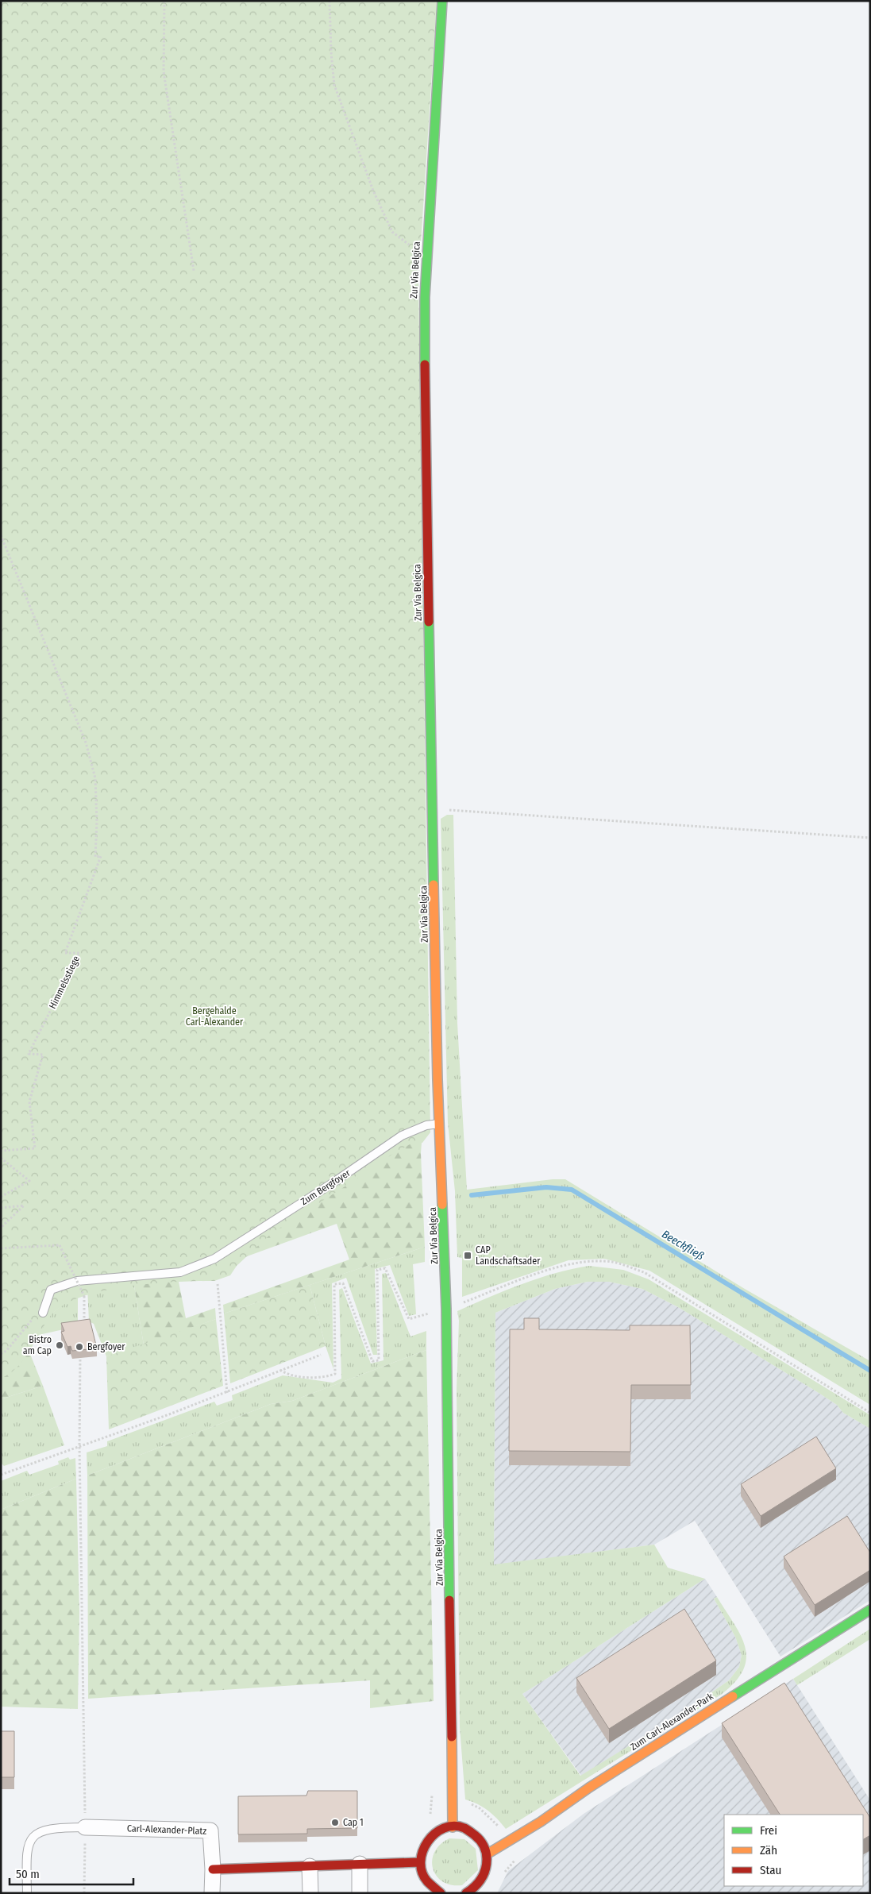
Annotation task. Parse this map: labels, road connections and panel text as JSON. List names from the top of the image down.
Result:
{
  "streets": {
    "street": ["Zur Via Belgica", "Zum Carl-Alexander-Park", "Carl-Alexander-Platz"],
    "lane": ["Zum Bergfoyer"],
    "path": ["Himmelsstiege"]
  },
  "crossings": [
    ["Zur Via Belgica", "Zum Bergfoyer"]
  ],
  "water": ["Beeckfließ"],
  "parks": ["Bergehalde Carl-Alexander"],
  "places": {
    "transit": ["CAP Landschaftsader"],
    "other": ["Bistro am Cap", "Bergfoyer", "Cap 1"]
  },
  "legend": ["Frei", "Zäh", "Stau"],
  "scale_bar": "50 m"
}
